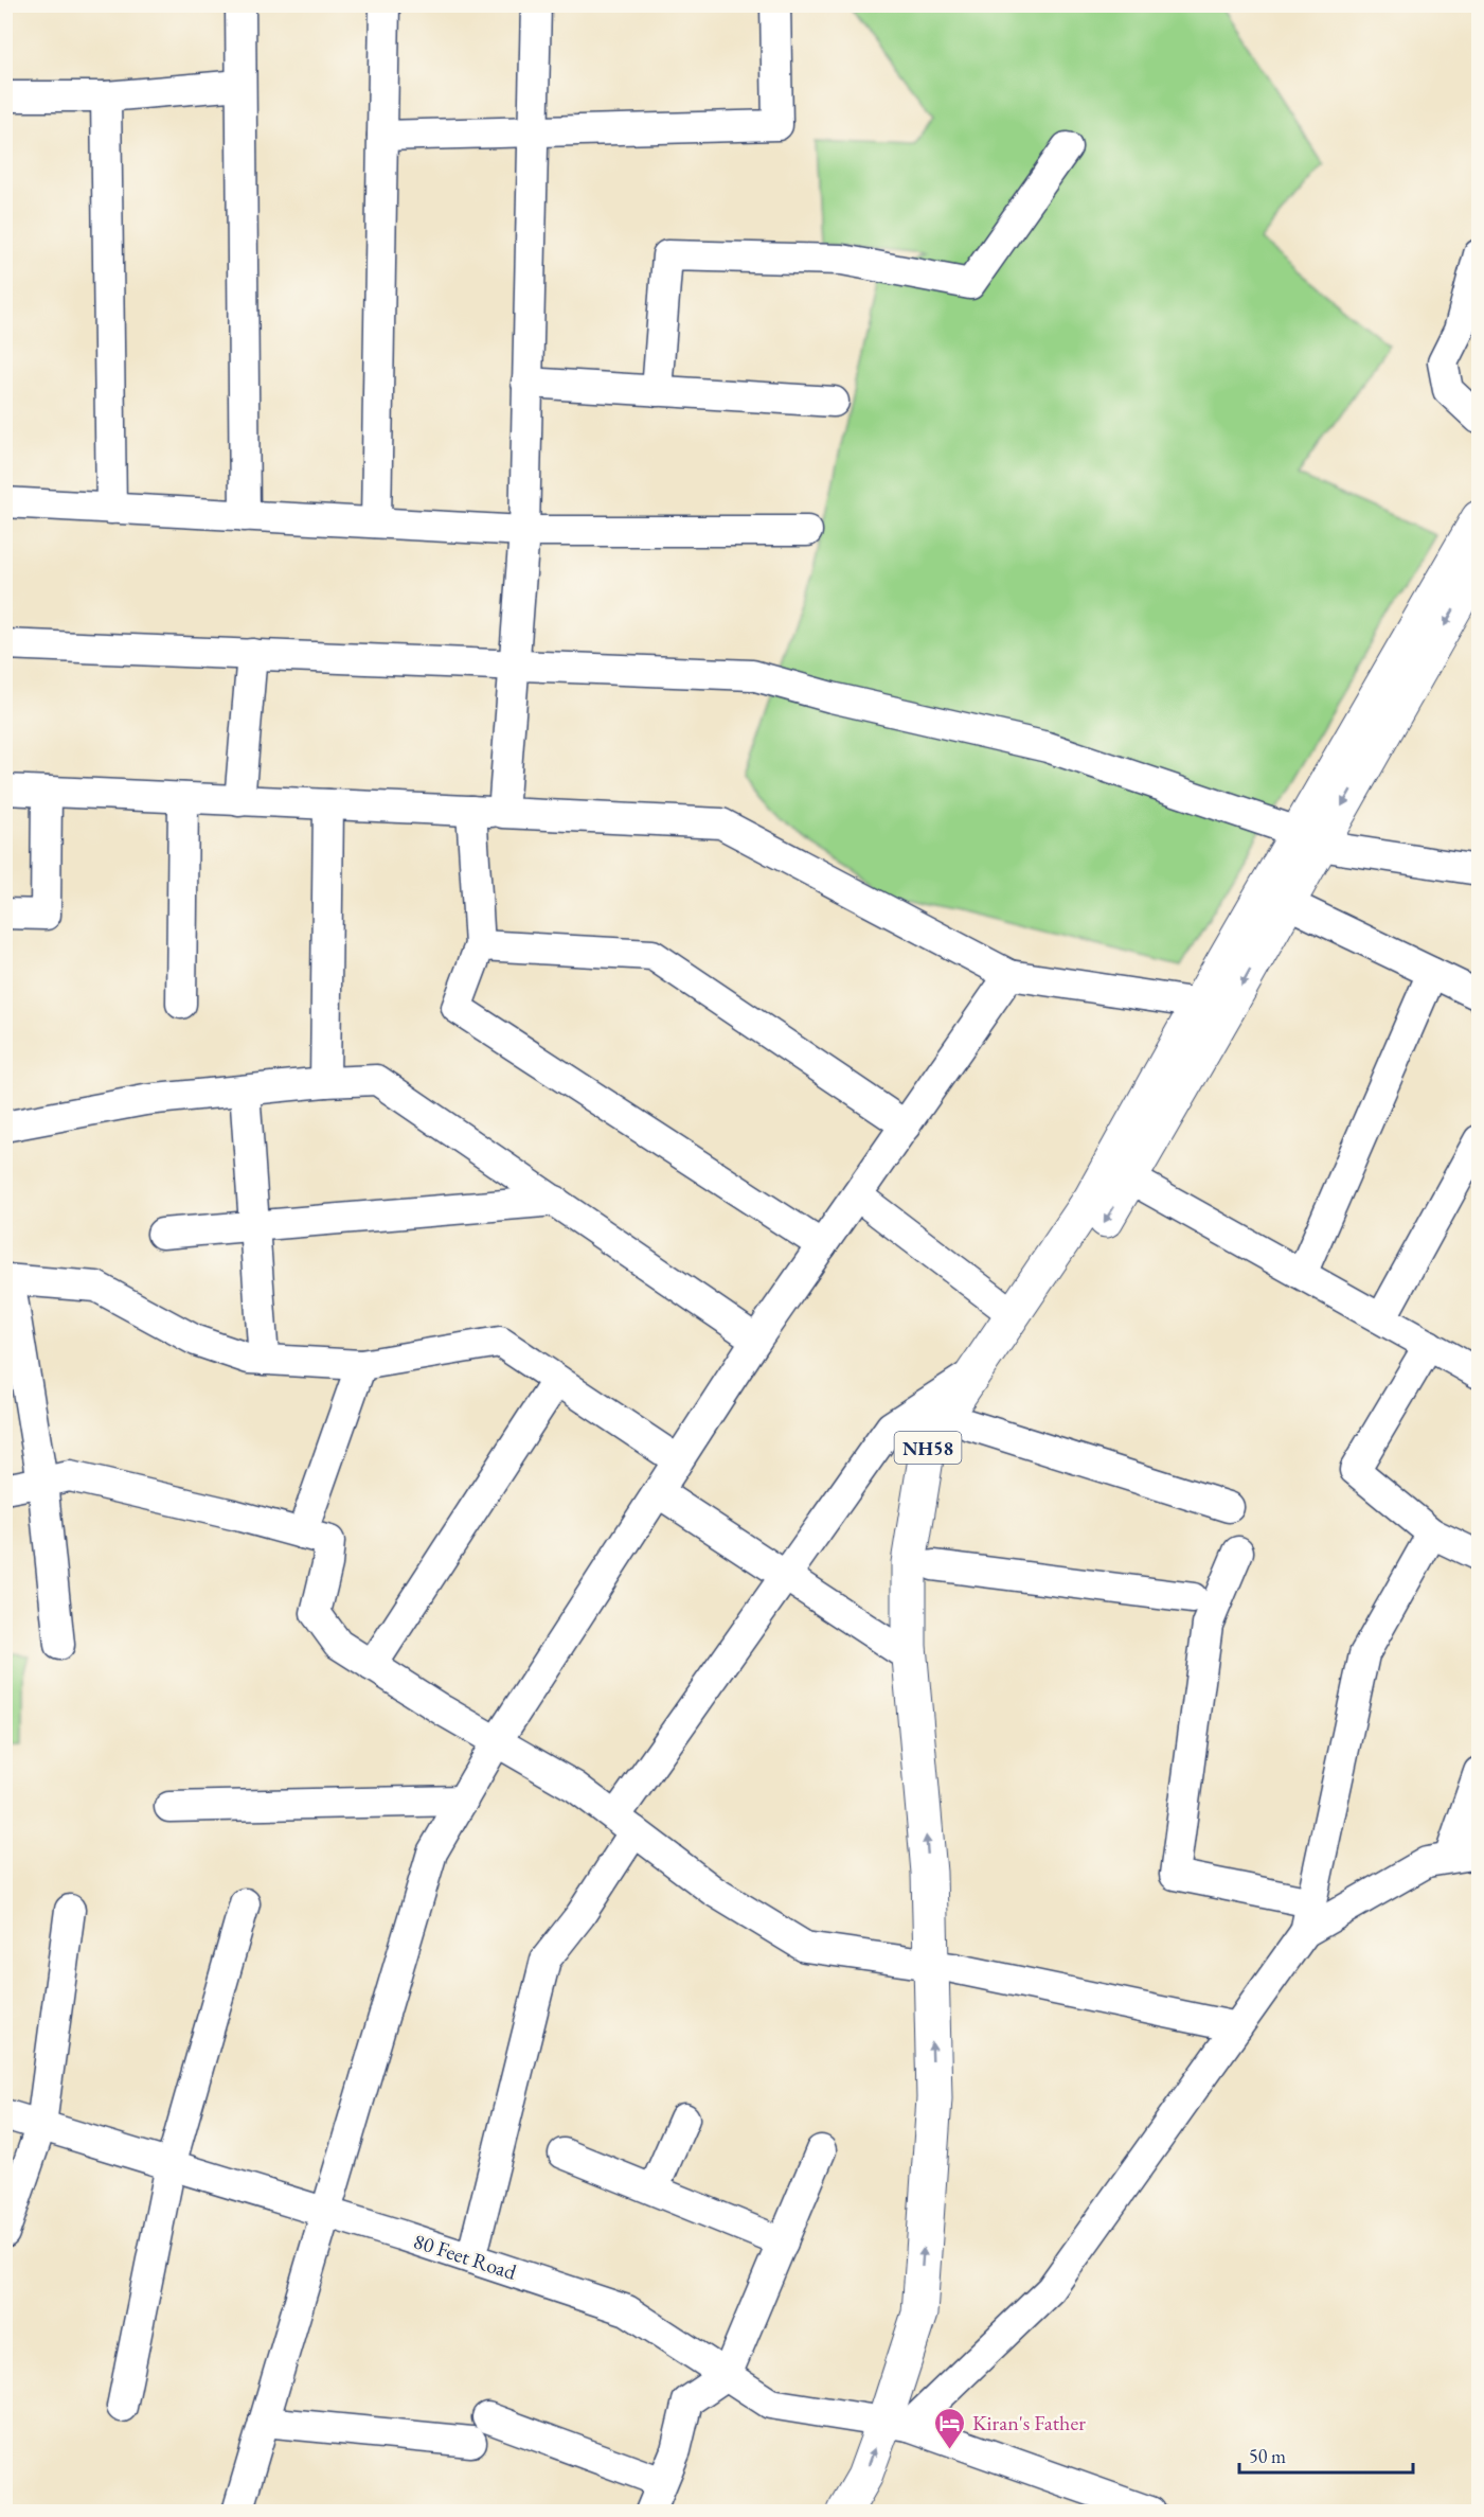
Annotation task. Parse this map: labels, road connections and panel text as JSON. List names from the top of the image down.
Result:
{
  "streets": {
    "highway": ["NH58"],
    "street": ["80 Feet Road"]
  },
  "crossings": [
    ["NH58", "80 Feet Road"]
  ],
  "places": {
    "hotel": ["Kiran's Father"]
  },
  "scale_bar": "50 m"
}
